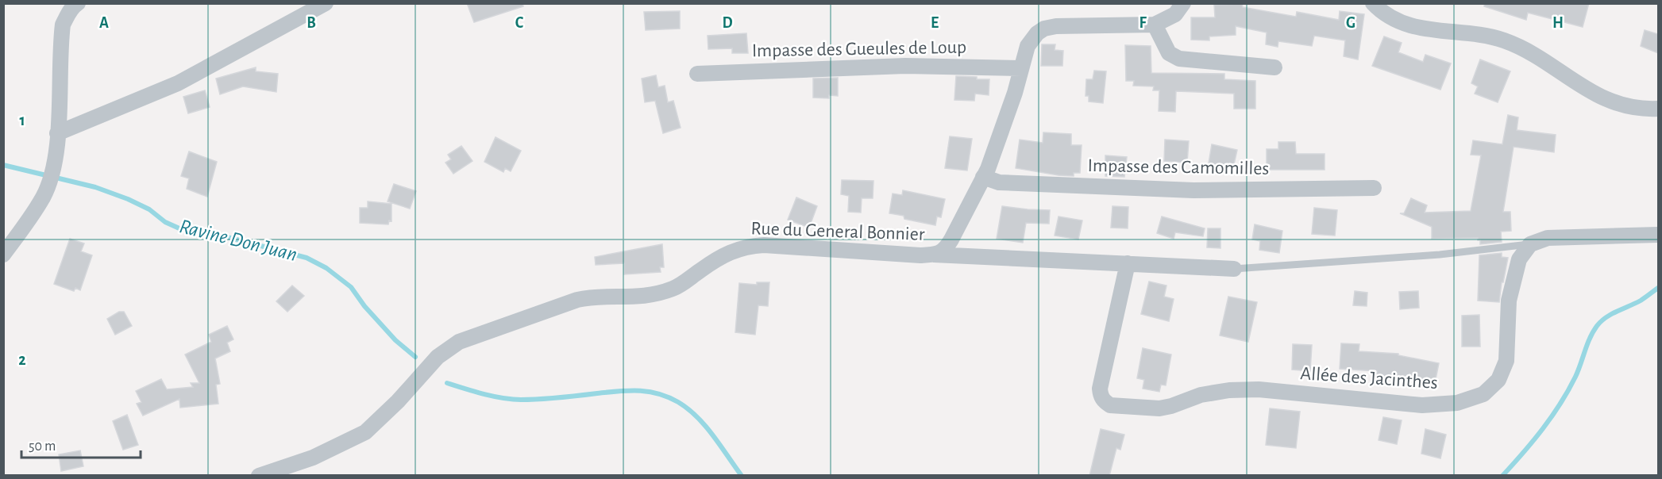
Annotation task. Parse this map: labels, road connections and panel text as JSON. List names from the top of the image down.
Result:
{
  "streets": {
    "street": [
      "Impasse des Gueules de Loup",
      "Impasse des Camomilles",
      "Rue du General Bonnier",
      "Allée des Jacinthes"
    ]
  },
  "crossings": [
    ["Impasse des Gueules de Loup", "Rue du General Bonnier"],
    ["Impasse des Camomilles", "Rue du General Bonnier"]
  ],
  "water": ["Ravine Don Juan"],
  "scale_bar": "50 m",
  "grid": {
    "columns": [
      "A",
      "B",
      "C",
      "D",
      "E",
      "F",
      "G",
      "H"
    ],
    "rows": ["1", "2"]
  }
}
